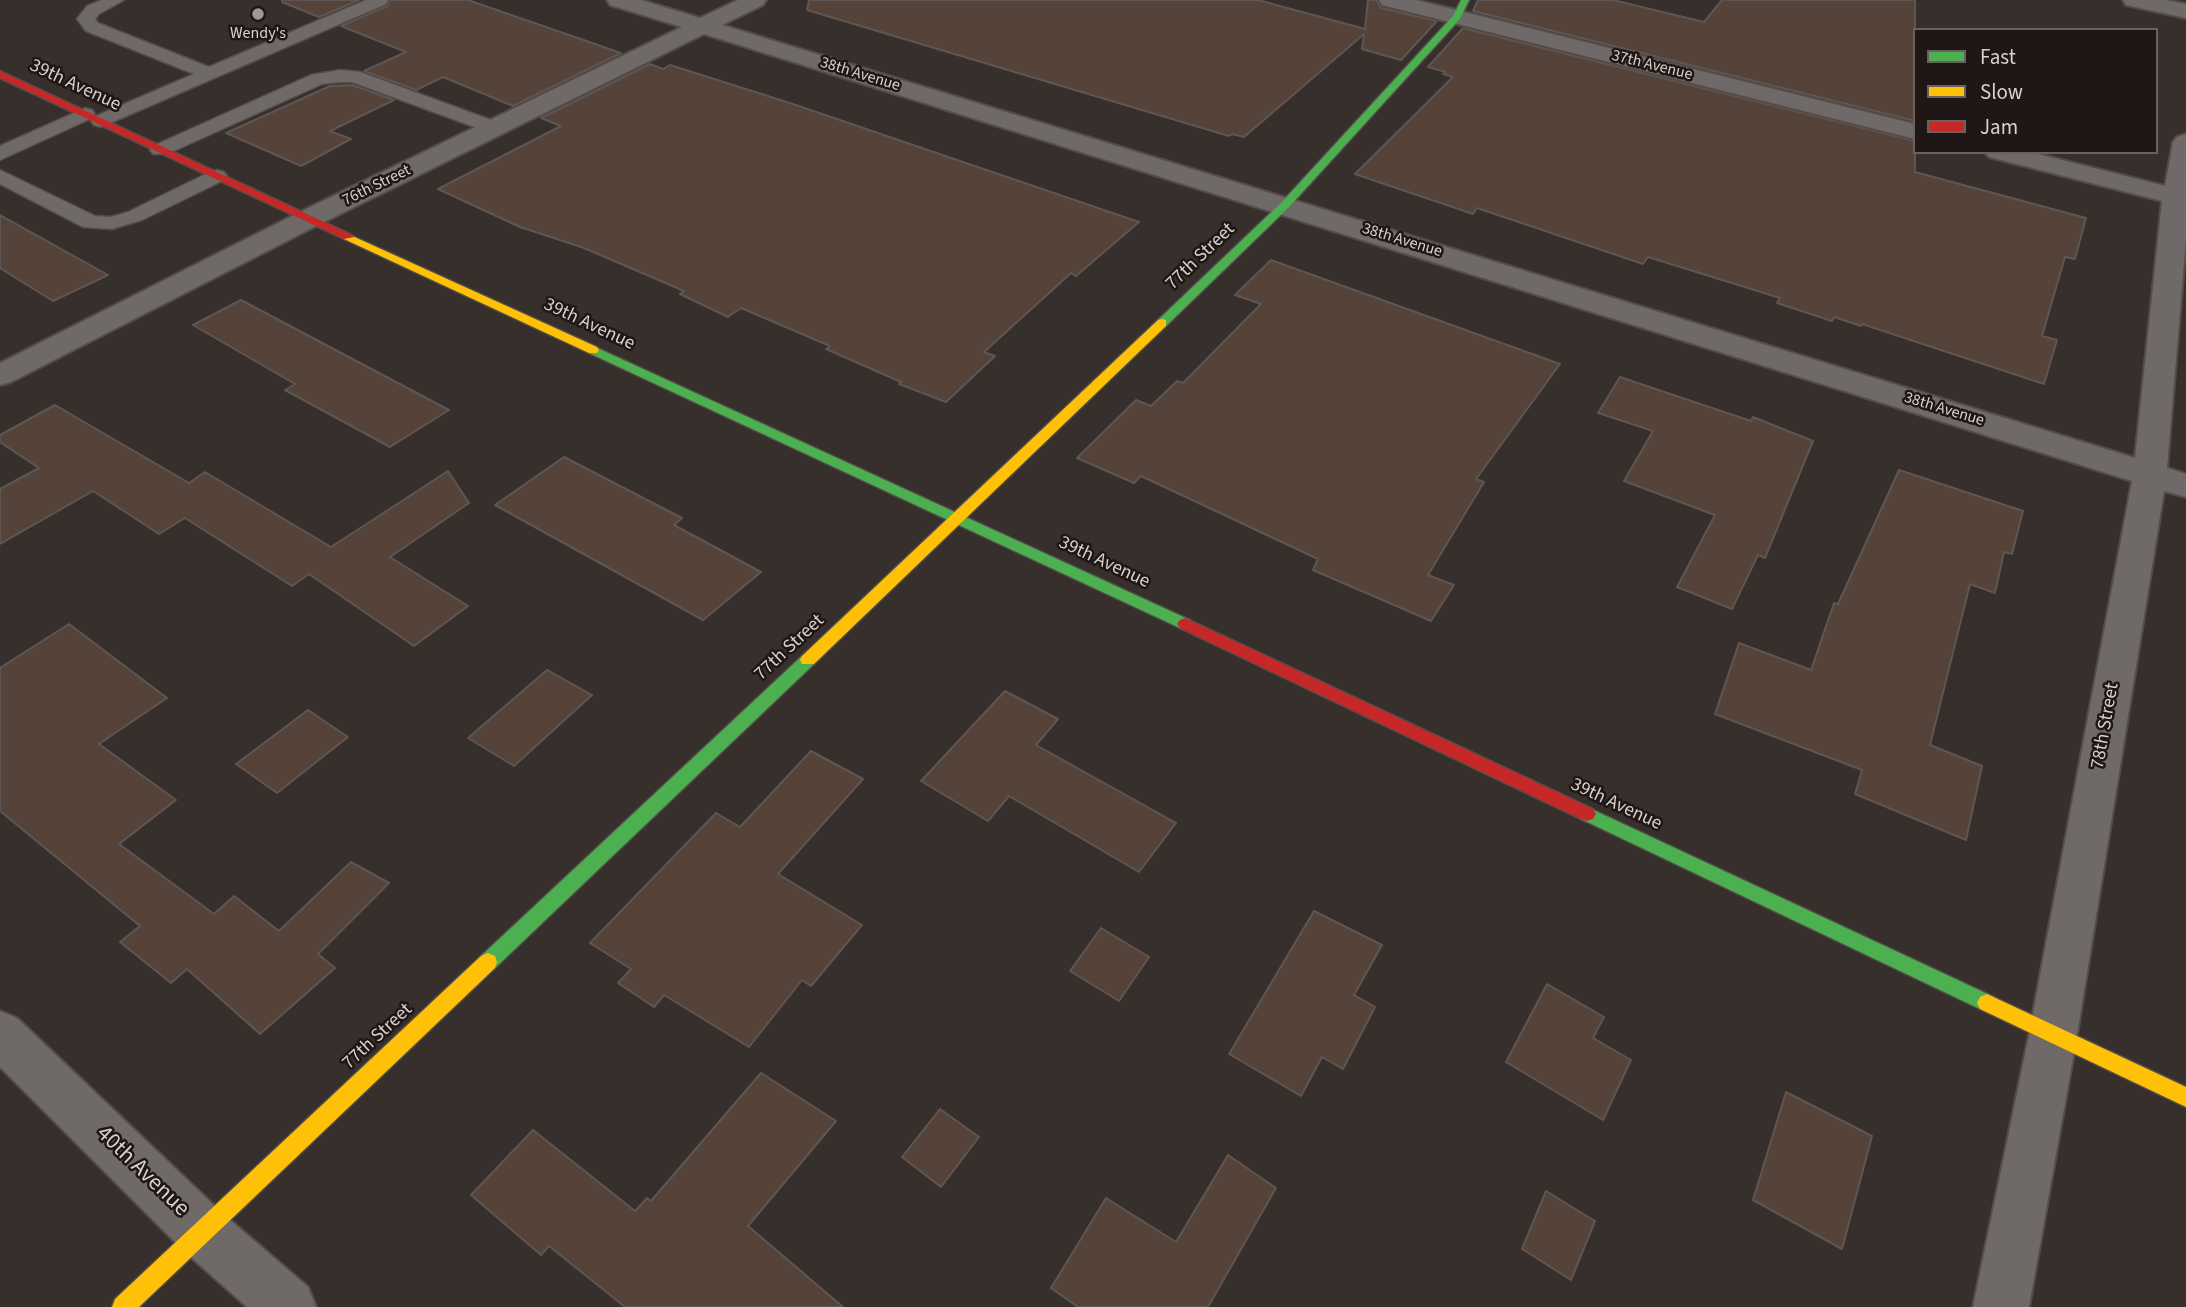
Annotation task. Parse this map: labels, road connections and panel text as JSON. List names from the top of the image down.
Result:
{
  "streets": {
    "main road": ["39th Avenue", "77th Street"],
    "street": [
      "37th Avenue",
      "38th Avenue",
      "76th Street",
      "78th Street",
      "40th Avenue"
    ]
  },
  "crossings": [
    ["37th Avenue", "77th Street"],
    ["38th Avenue", "76th Street"],
    ["38th Avenue", "77th Street"],
    ["38th Avenue", "78th Street"],
    ["39th Avenue", "76th Street"],
    ["39th Avenue", "77th Street"],
    ["39th Avenue", "78th Street"],
    ["77th Street", "40th Avenue"]
  ],
  "places": ["Wendy's"],
  "legend": ["Fast", "Slow", "Jam"]
}
